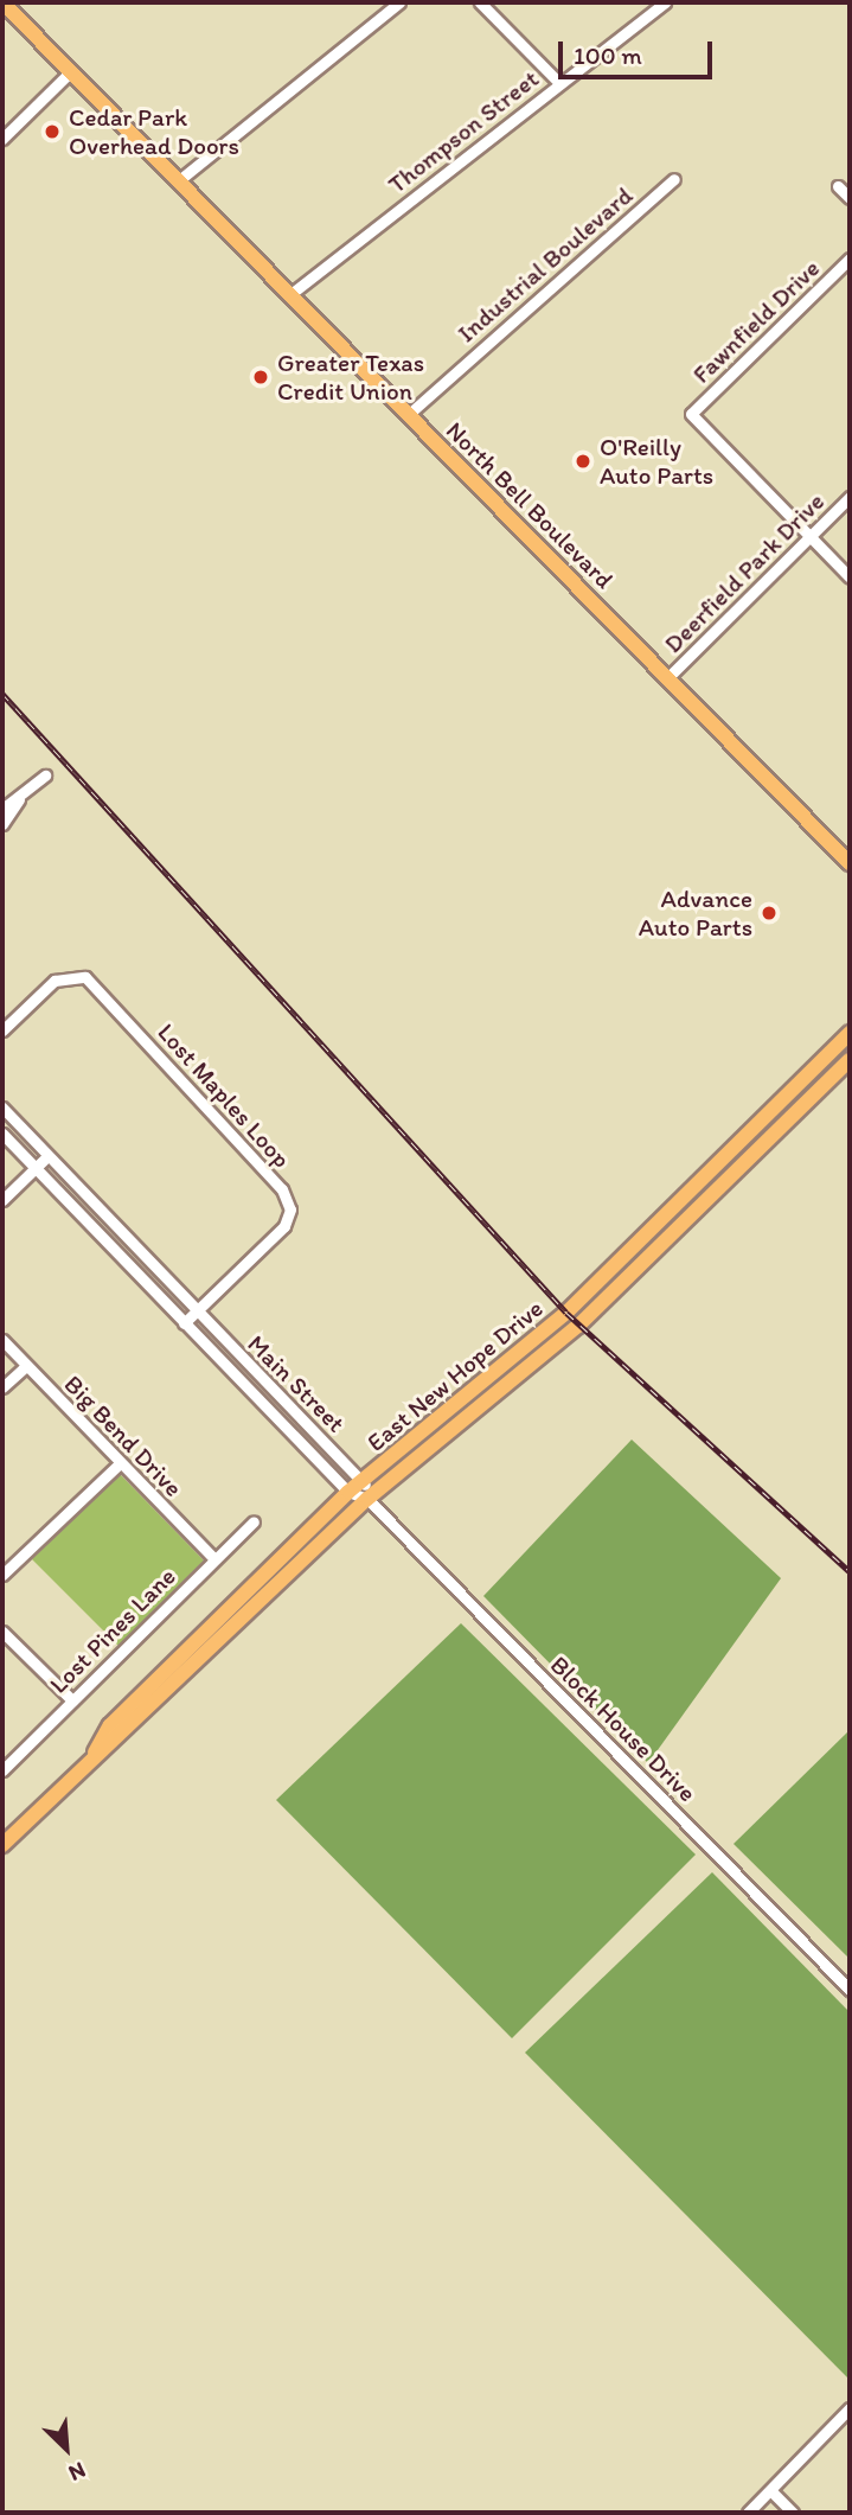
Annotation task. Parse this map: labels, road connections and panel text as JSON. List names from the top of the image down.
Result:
{
  "streets": {
    "main road": ["North Bell Boulevard", "East New Hope Drive"],
    "street": [
      "Thompson Street",
      "Industrial Boulevard",
      "Fawnfield Drive",
      "Deerfield Park Drive",
      "Lost Maples Loop",
      "Main Street",
      "Big Bend Drive",
      "Lost Pines Lane",
      "Block House Drive"
    ]
  },
  "crossings": [
    ["Thompson Street", "North Bell Boulevard"],
    ["Industrial Boulevard", "North Bell Boulevard"],
    ["Fawnfield Drive", "Deerfield Park Drive"],
    ["North Bell Boulevard", "Deerfield Park Drive"],
    ["Lost Maples Loop", "Main Street"],
    ["East New Hope Drive", "Main Street"],
    ["East New Hope Drive", "Block House Drive"],
    ["Main Street", "Block House Drive"],
    ["Big Bend Drive", "Lost Pines Lane"]
  ],
  "places": [
    "Cedar Park Overhead Doors",
    "Greater Texas Credit Union",
    "O'Reilly Auto Parts",
    "Advance Auto Parts"
  ],
  "scale_bar": "100 m",
  "north": "bottom right"
}
